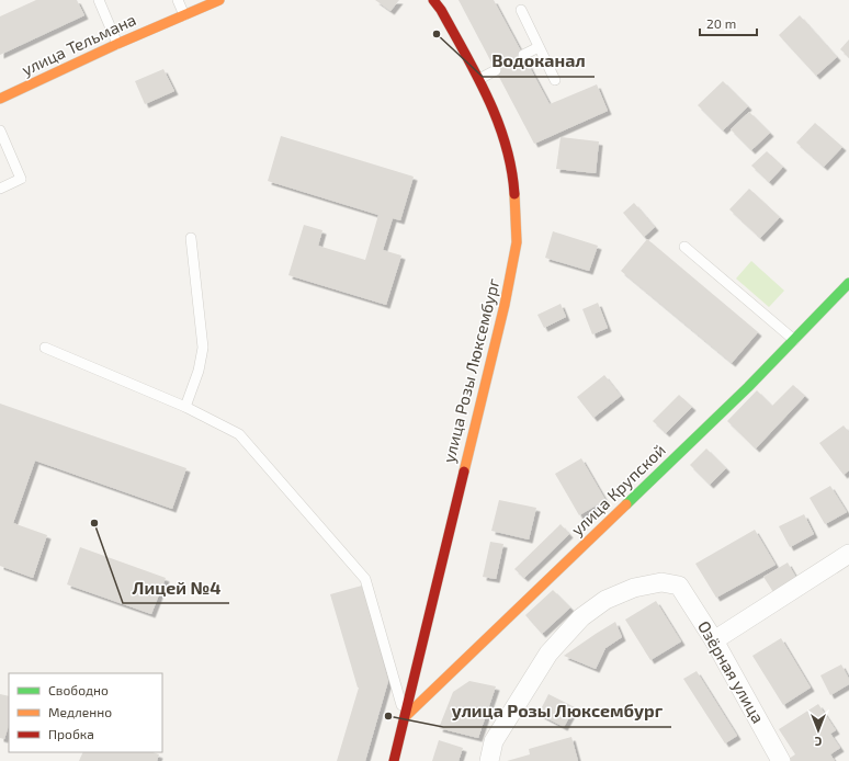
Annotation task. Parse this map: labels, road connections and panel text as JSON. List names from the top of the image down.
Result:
{
  "streets": {
    "street": [
      "улица Тельмана",
      "улица Розы Люксембург",
      "улица Крупской",
      "Озёрная улица"
    ]
  },
  "crossings": [
    ["улица Розы Люксембург", "улица Крупской"]
  ],
  "places": ["Водоканал", "Лицей №4", "улица Розы Люксембург"],
  "legend": ["Свободно", "Медленно", "Пробка"],
  "scale_bar": "20 m",
  "north": "bottom"
}
